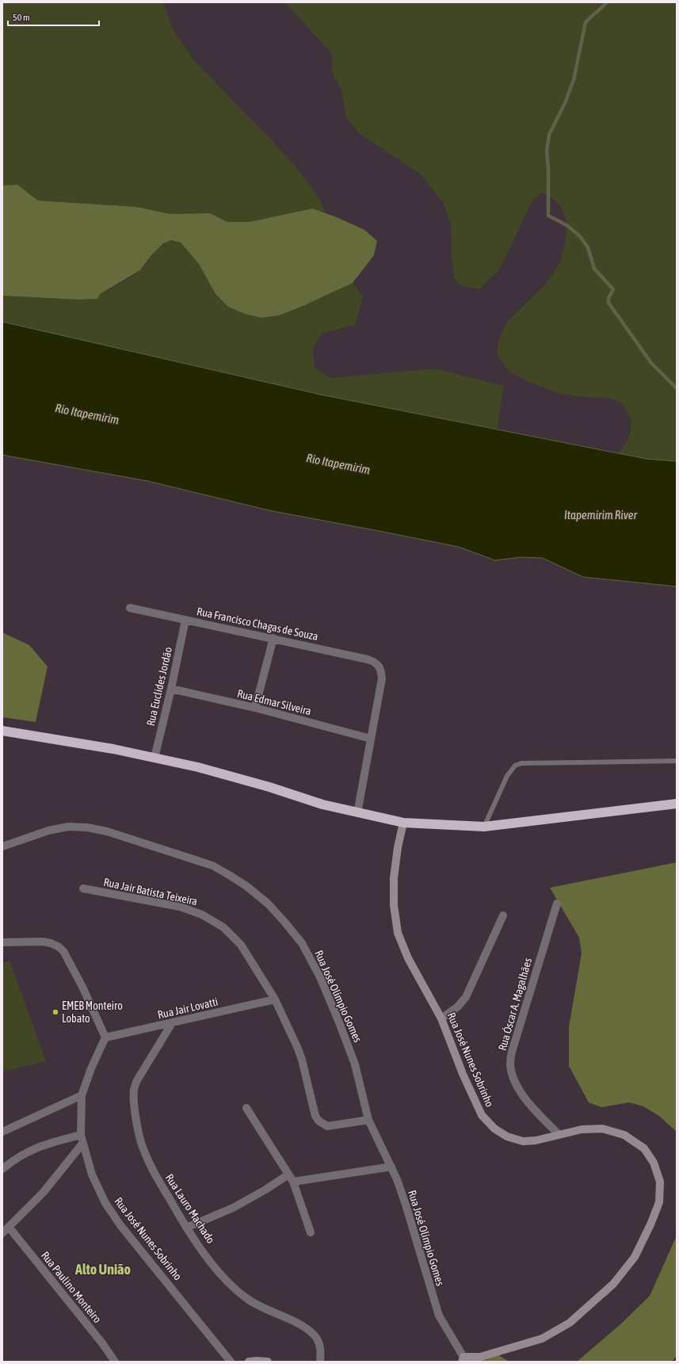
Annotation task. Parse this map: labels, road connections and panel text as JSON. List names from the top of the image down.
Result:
{
  "streets": {
    "street": [
      "Rua Francisco Chagas de Souza",
      "Rua Euclides Jordão",
      "Rua Edmar Silveira",
      "Rua Jair Batista Teixeira",
      "Rua José Olímpio Gomes",
      "Rua Óscar A. Magalhães",
      "Rua Jair Lovatti",
      "Rua José Nunes Sobrinho",
      "Rua Lauro Machado",
      "Rua Paulino Monteiro"
    ]
  },
  "crossings": [
    ["Rua Francisco Chagas de Souza", "Rua Euclides Jordão"],
    ["Rua Francisco Chagas de Souza", "Rua Edmar Silveira"],
    ["Rua Euclides Jordão", "Rua Edmar Silveira"],
    ["Rua Jair Batista Teixeira", "Rua José Olímpio Gomes"],
    ["Rua Jair Batista Teixeira", "Rua Jair Lovatti"],
    ["Rua José Olímpio Gomes", "Rua José Nunes Sobrinho"],
    ["Rua Óscar A. Magalhães", "Rua José Nunes Sobrinho"],
    ["Rua Jair Lovatti", "Rua Lauro Machado"]
  ],
  "districts": ["Alto União"],
  "water": ["Rio Itapemirim", "Itapemirim River"],
  "places": ["EMEB Monteiro Lobato"],
  "scale_bar": "50 m"
}
